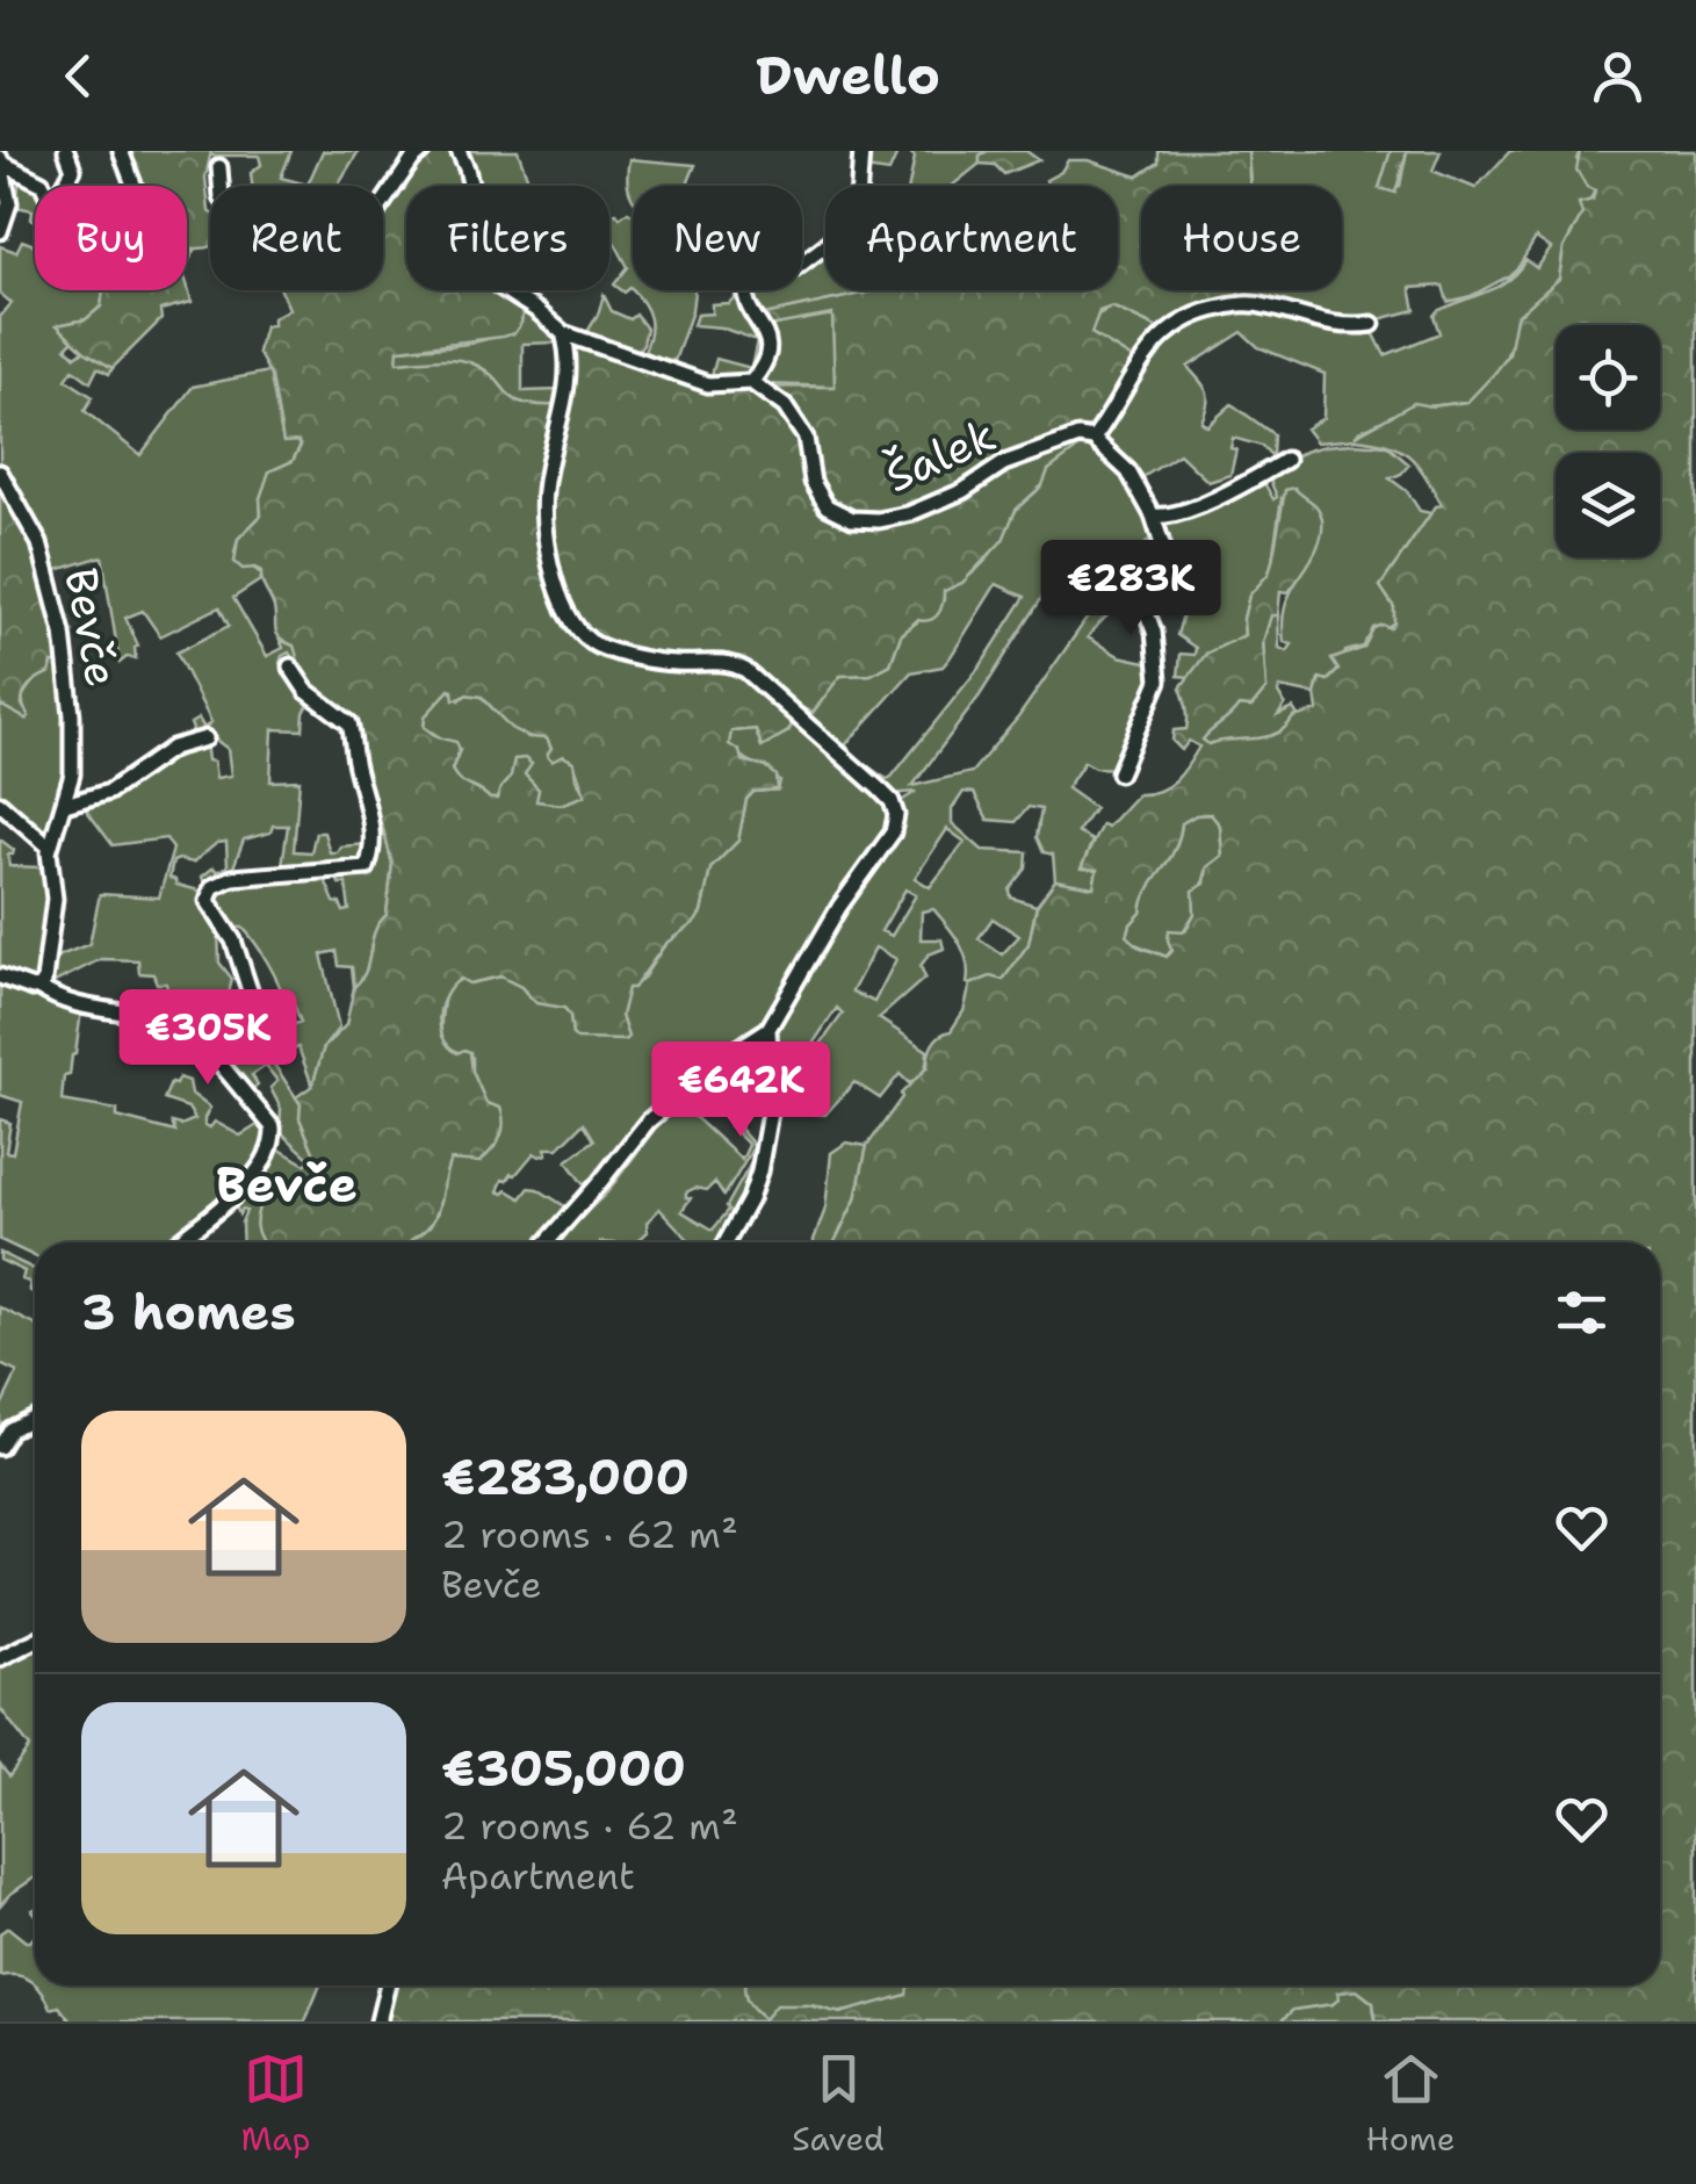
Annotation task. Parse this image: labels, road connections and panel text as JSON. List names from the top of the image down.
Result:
{
  "streets": {
    "street": ["Šalek", "Bevče"]
  },
  "districts": ["Bevče"],
  "page": {
    "header": "Dwello",
    "chip": [
      "Buy",
      "Rent",
      "Filters",
      "New",
      "Apartment",
      "House"
    ],
    "price": ["€283K", "€305K", "€642K"],
    "heading": "3 homes",
    "list": [
      {
        "name": "€283,000",
        "note": "2 rooms · 62 m² · Bevče"
      },
      {
        "name": "€305,000",
        "note": "2 rooms · 62 m² · Apartment"
      }
    ],
    "tabs": ["Map", "Saved", "Home"]
  }
}
